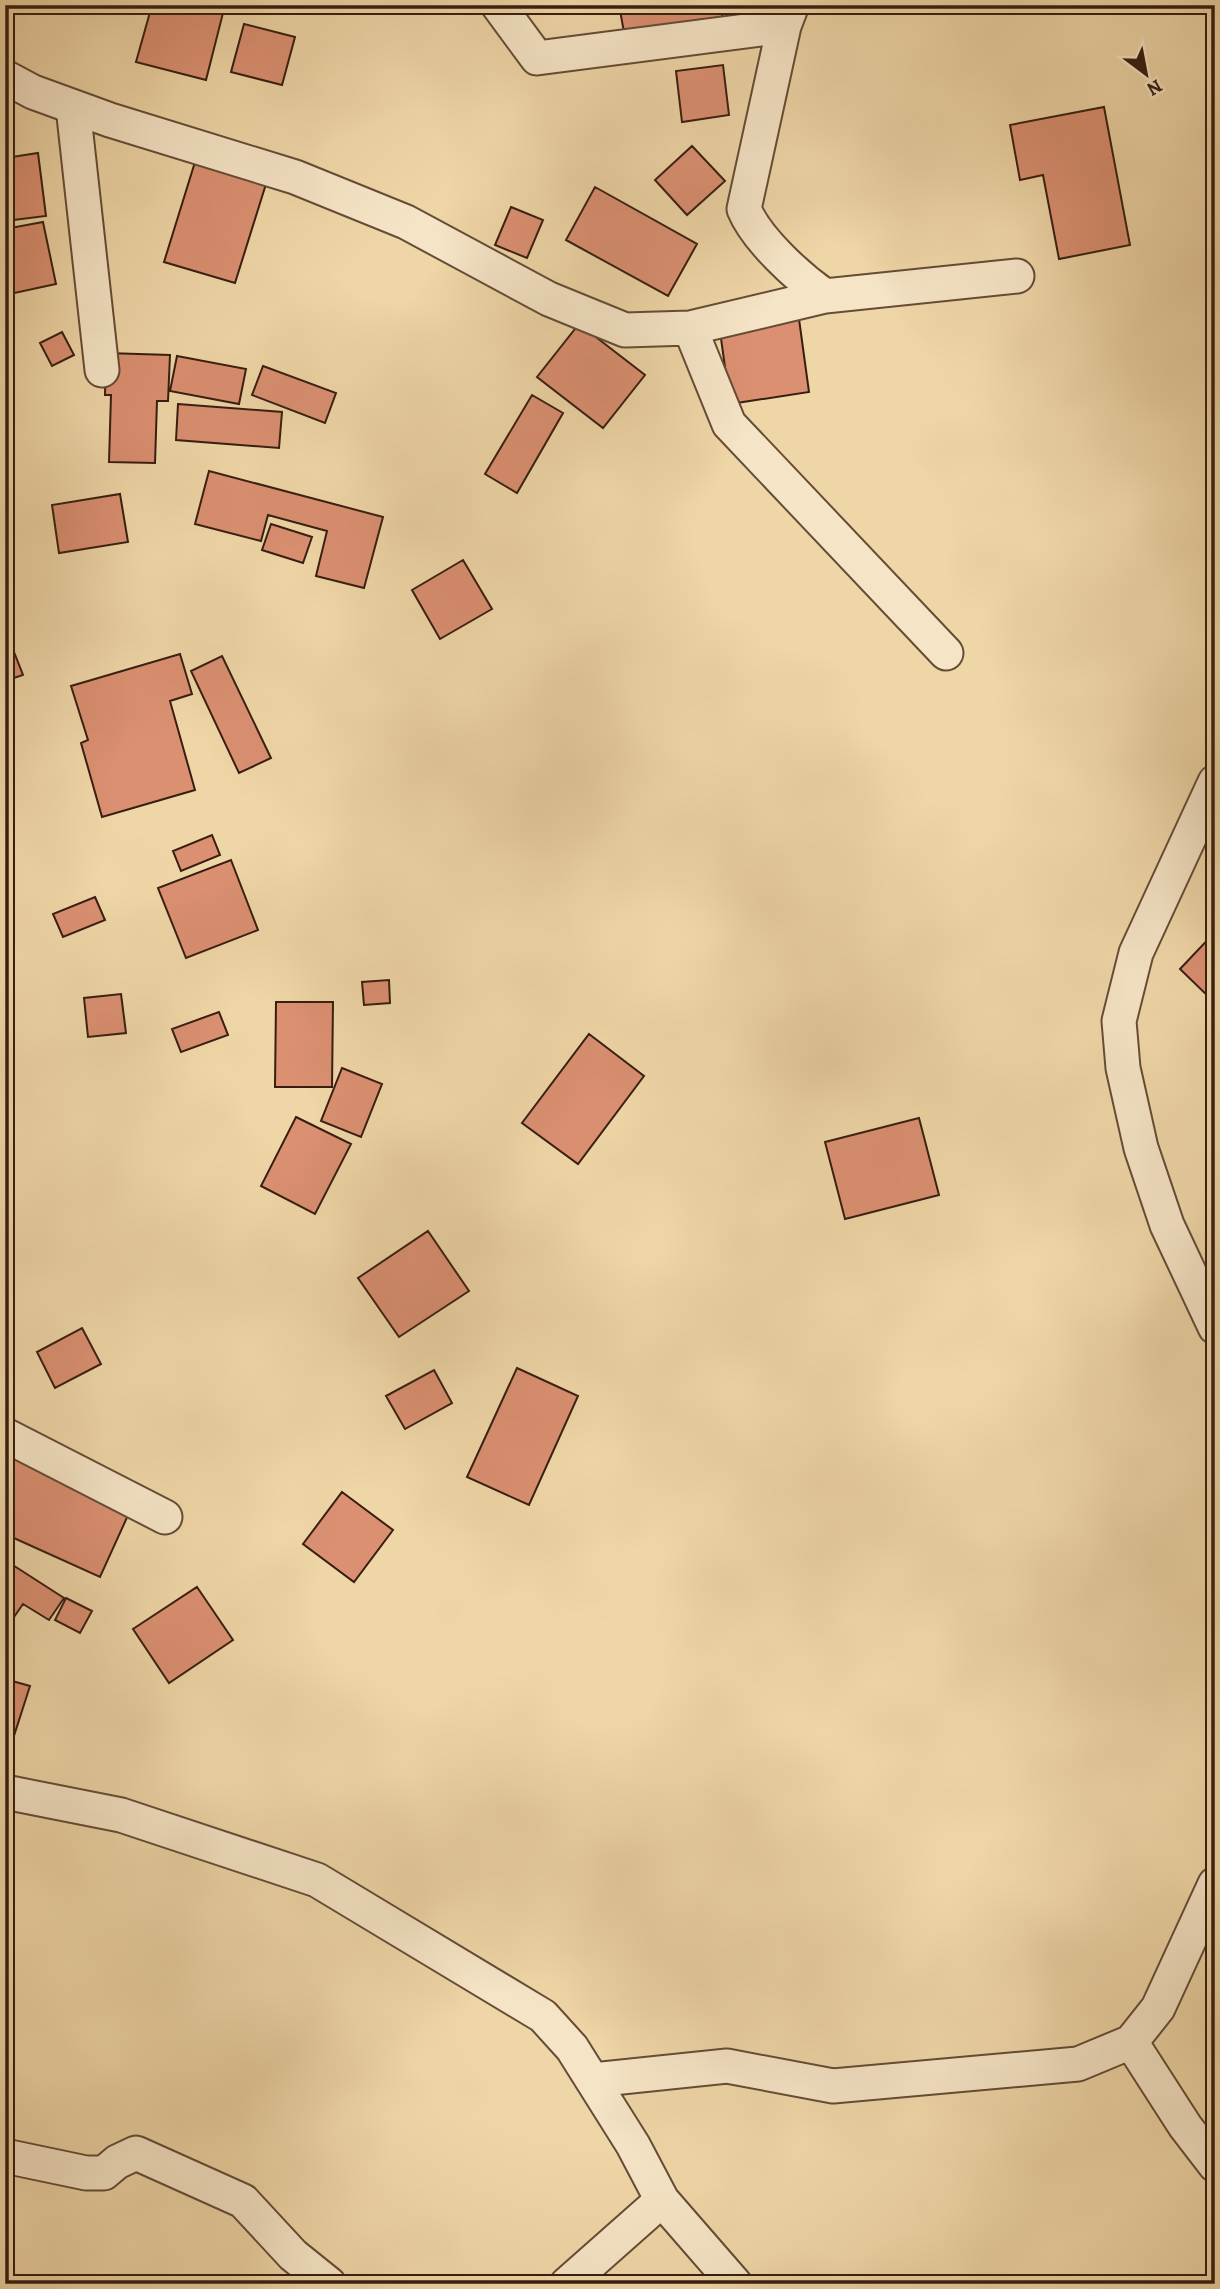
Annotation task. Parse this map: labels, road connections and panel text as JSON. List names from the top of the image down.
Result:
{
  "north": "bottom right"
}
